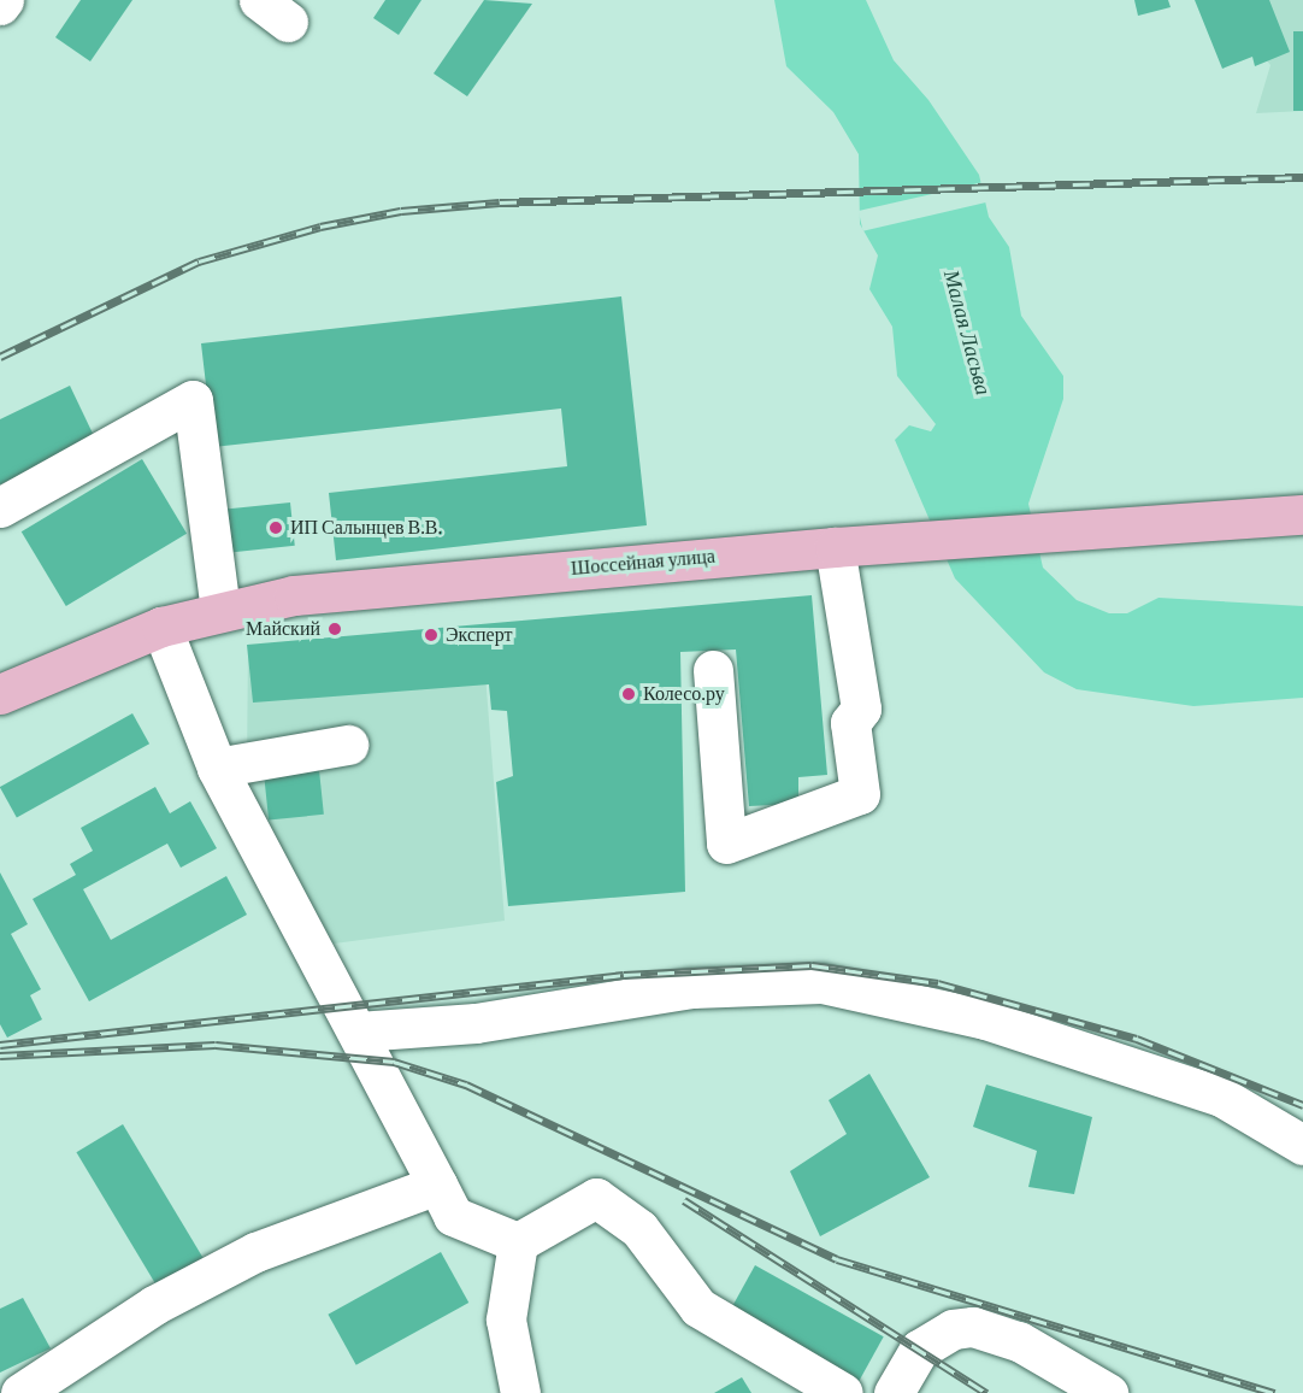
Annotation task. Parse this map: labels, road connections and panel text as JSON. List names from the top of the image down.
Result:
{
  "streets": {
    "main road": ["Шоссейная улица"]
  },
  "water": ["Малая Ласьва"],
  "places": [
    "ИП Салынцев В.В.",
    "Майский",
    "Эксперт",
    "Колесо.ру"
  ]
}
